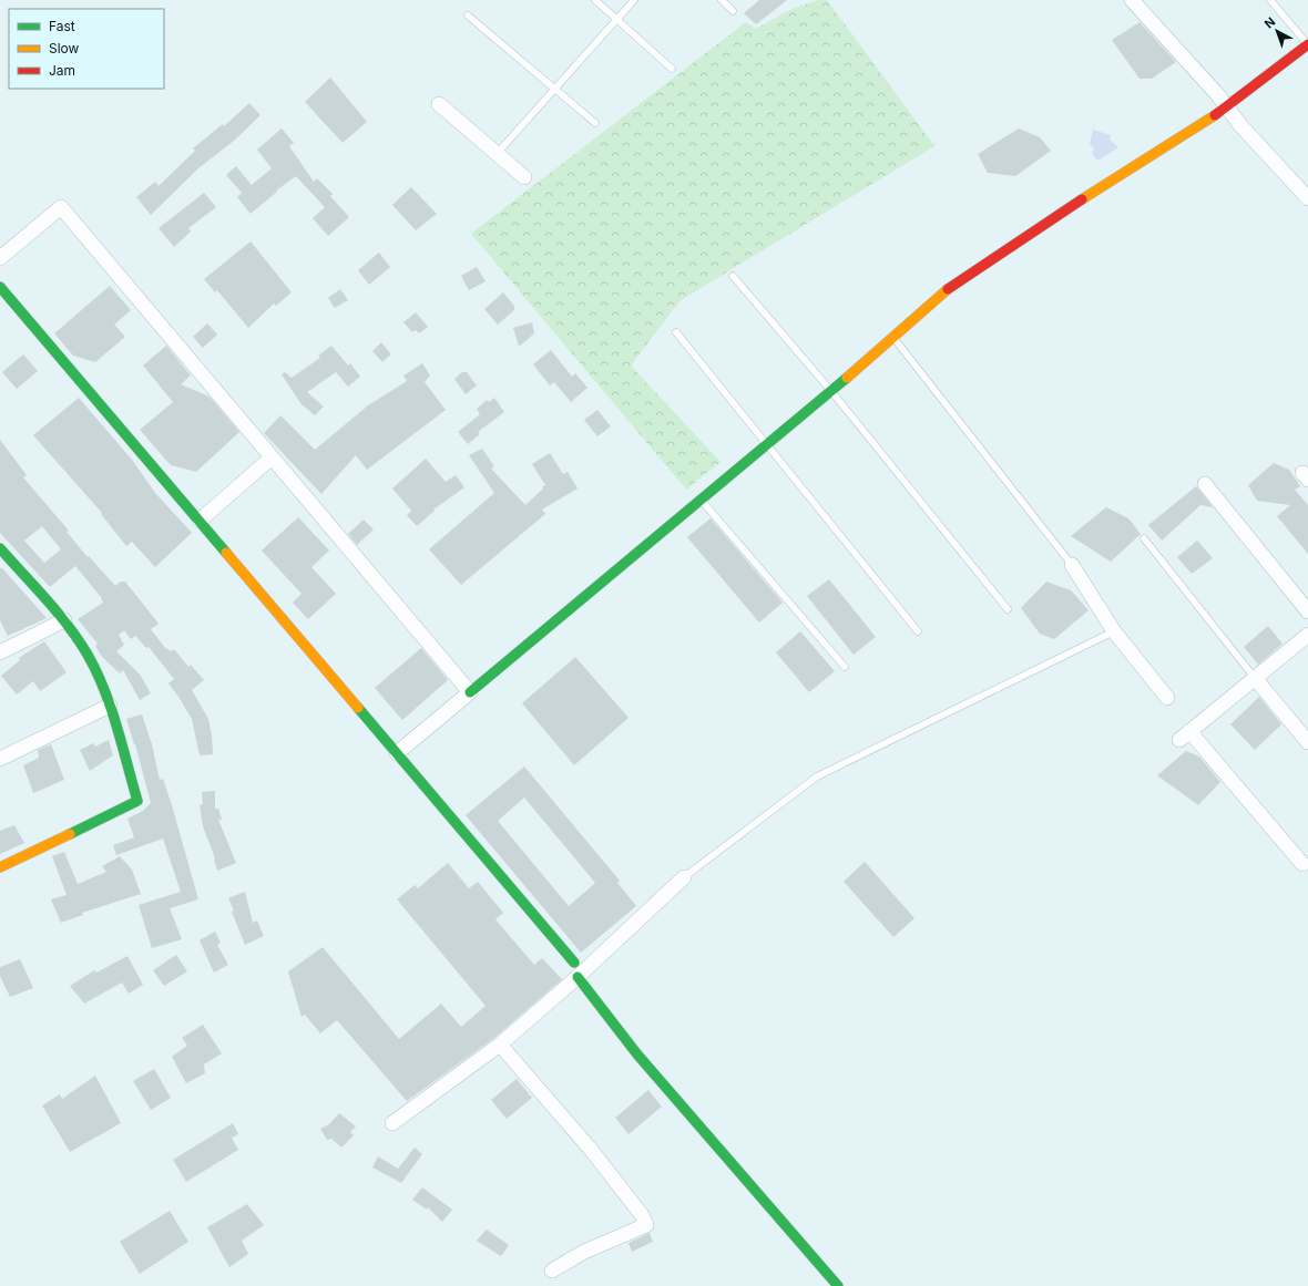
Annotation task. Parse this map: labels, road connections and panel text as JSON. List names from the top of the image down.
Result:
{
  "legend": ["Fast", "Slow", "Jam"],
  "north": "top left"
}
